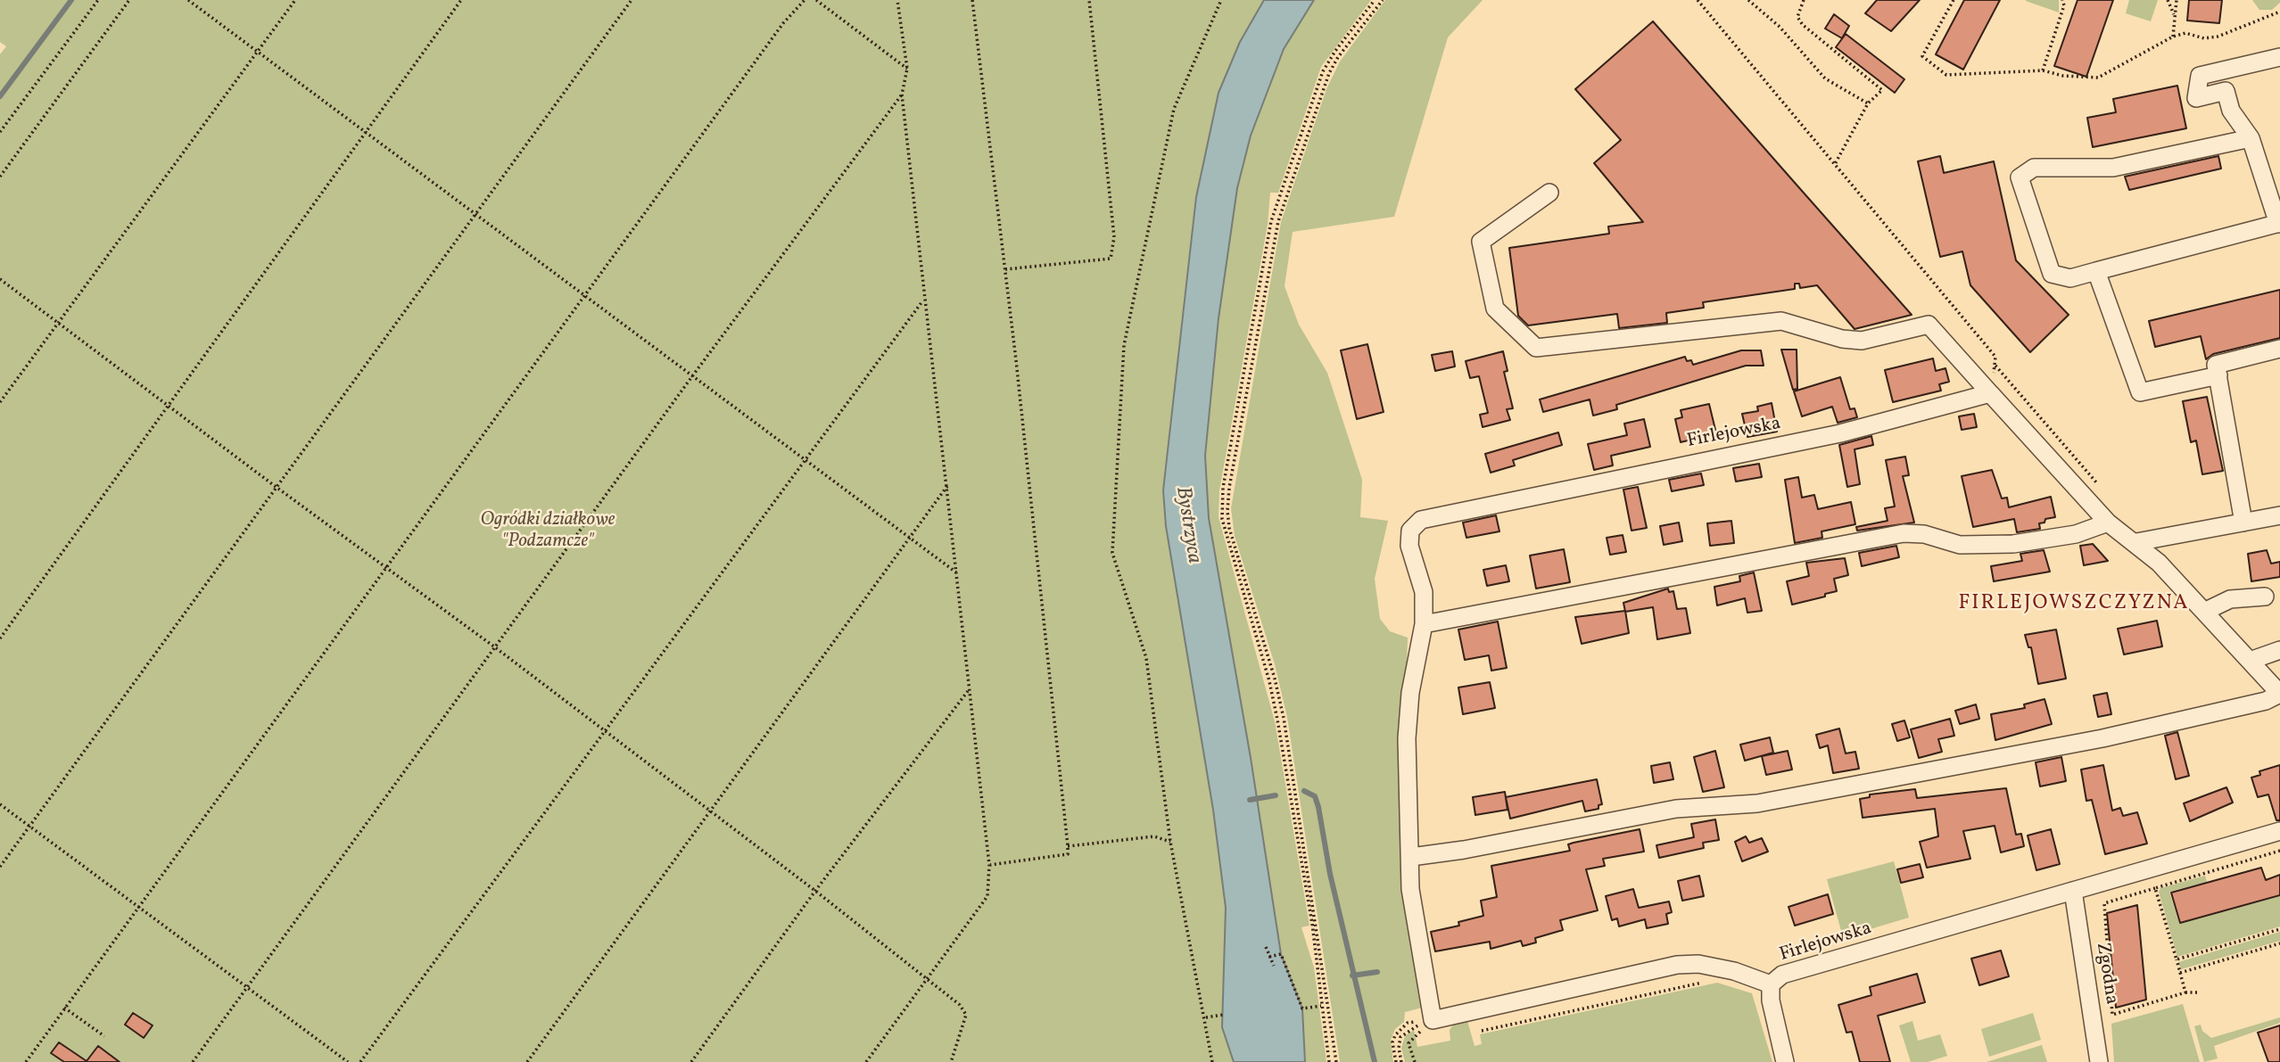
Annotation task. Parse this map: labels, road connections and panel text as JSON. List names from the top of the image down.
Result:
{
  "streets": {
    "street": ["Firlejowska", "Zgodna"]
  },
  "crossings": [
    ["Firlejowska", "Zgodna"]
  ],
  "districts": ["FIRLEJOWSZCZYZNA"],
  "water": ["Bystrzyca"],
  "parks": ["Ogródki działkowe \"Podzamcze\""]
}
